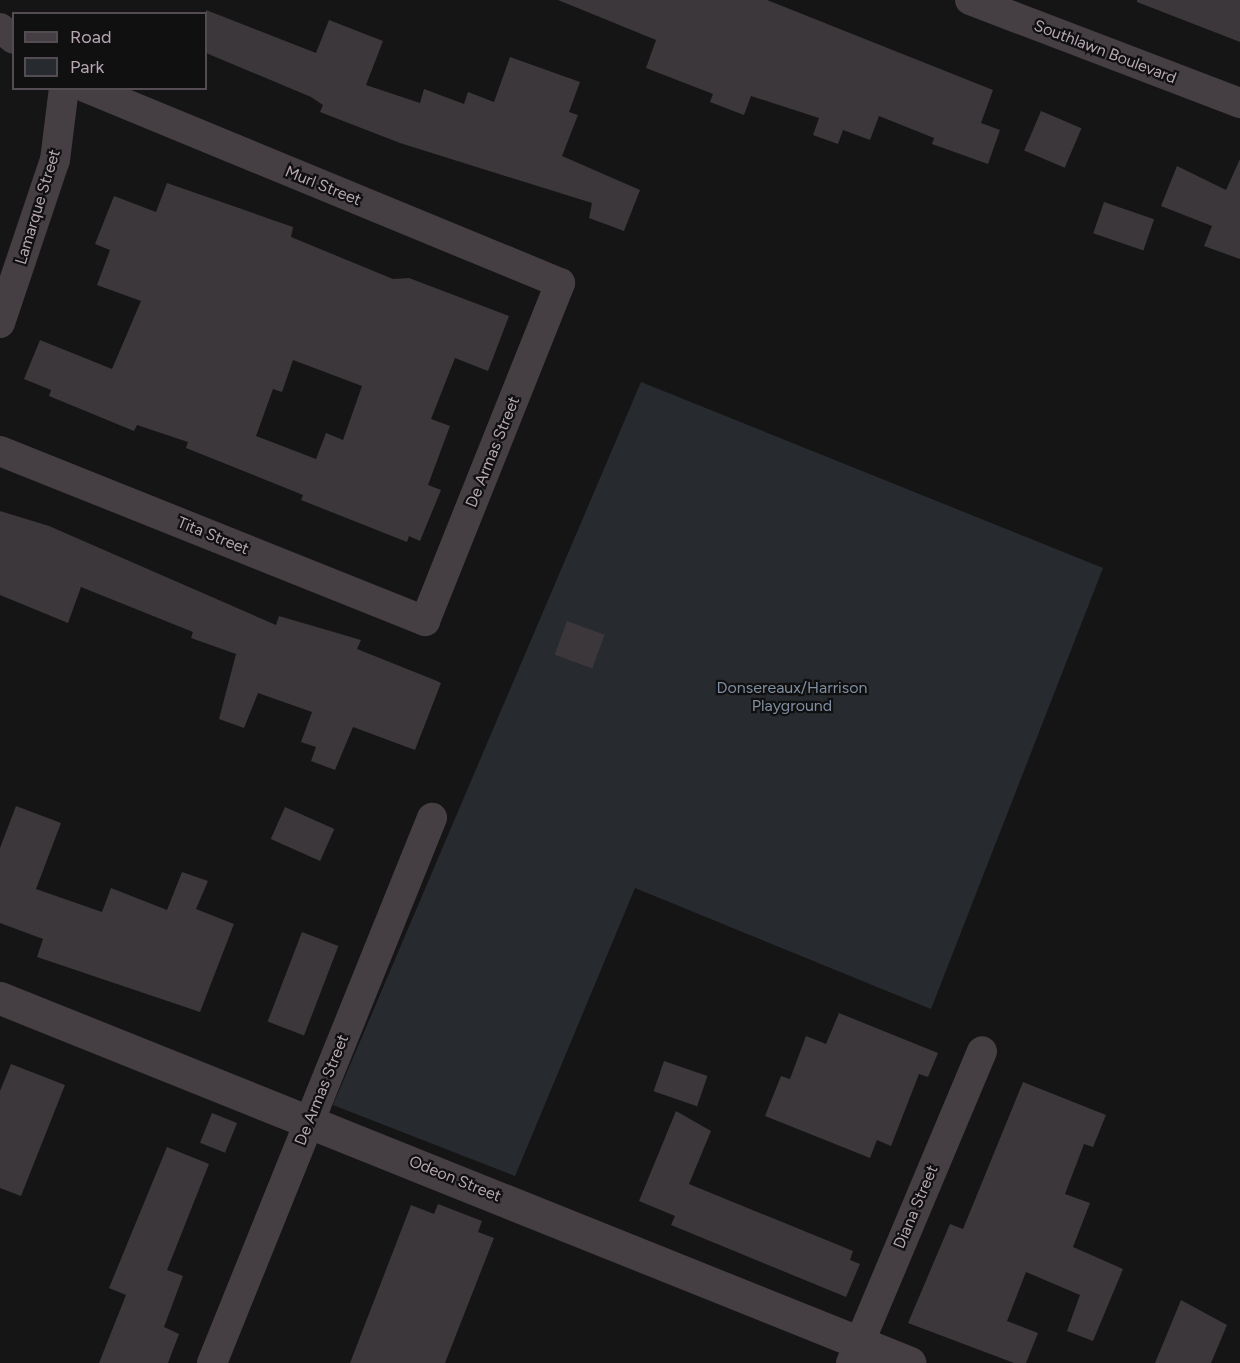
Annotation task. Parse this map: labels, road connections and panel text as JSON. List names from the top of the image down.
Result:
{
  "streets": {
    "street": [
      "Southlawn Boulevard",
      "Murl Street",
      "Lamarque Street",
      "De Armas Street",
      "Tita Street",
      "Odeon Street",
      "Diana Street"
    ]
  },
  "crossings": [
    ["Murl Street", "De Armas Street"],
    ["De Armas Street", "Tita Street"],
    ["De Armas Street", "Odeon Street"],
    ["Odeon Street", "Diana Street"]
  ],
  "parks": ["Donsereaux/Harrison Playground"],
  "legend": ["Road", "Park"]
}
